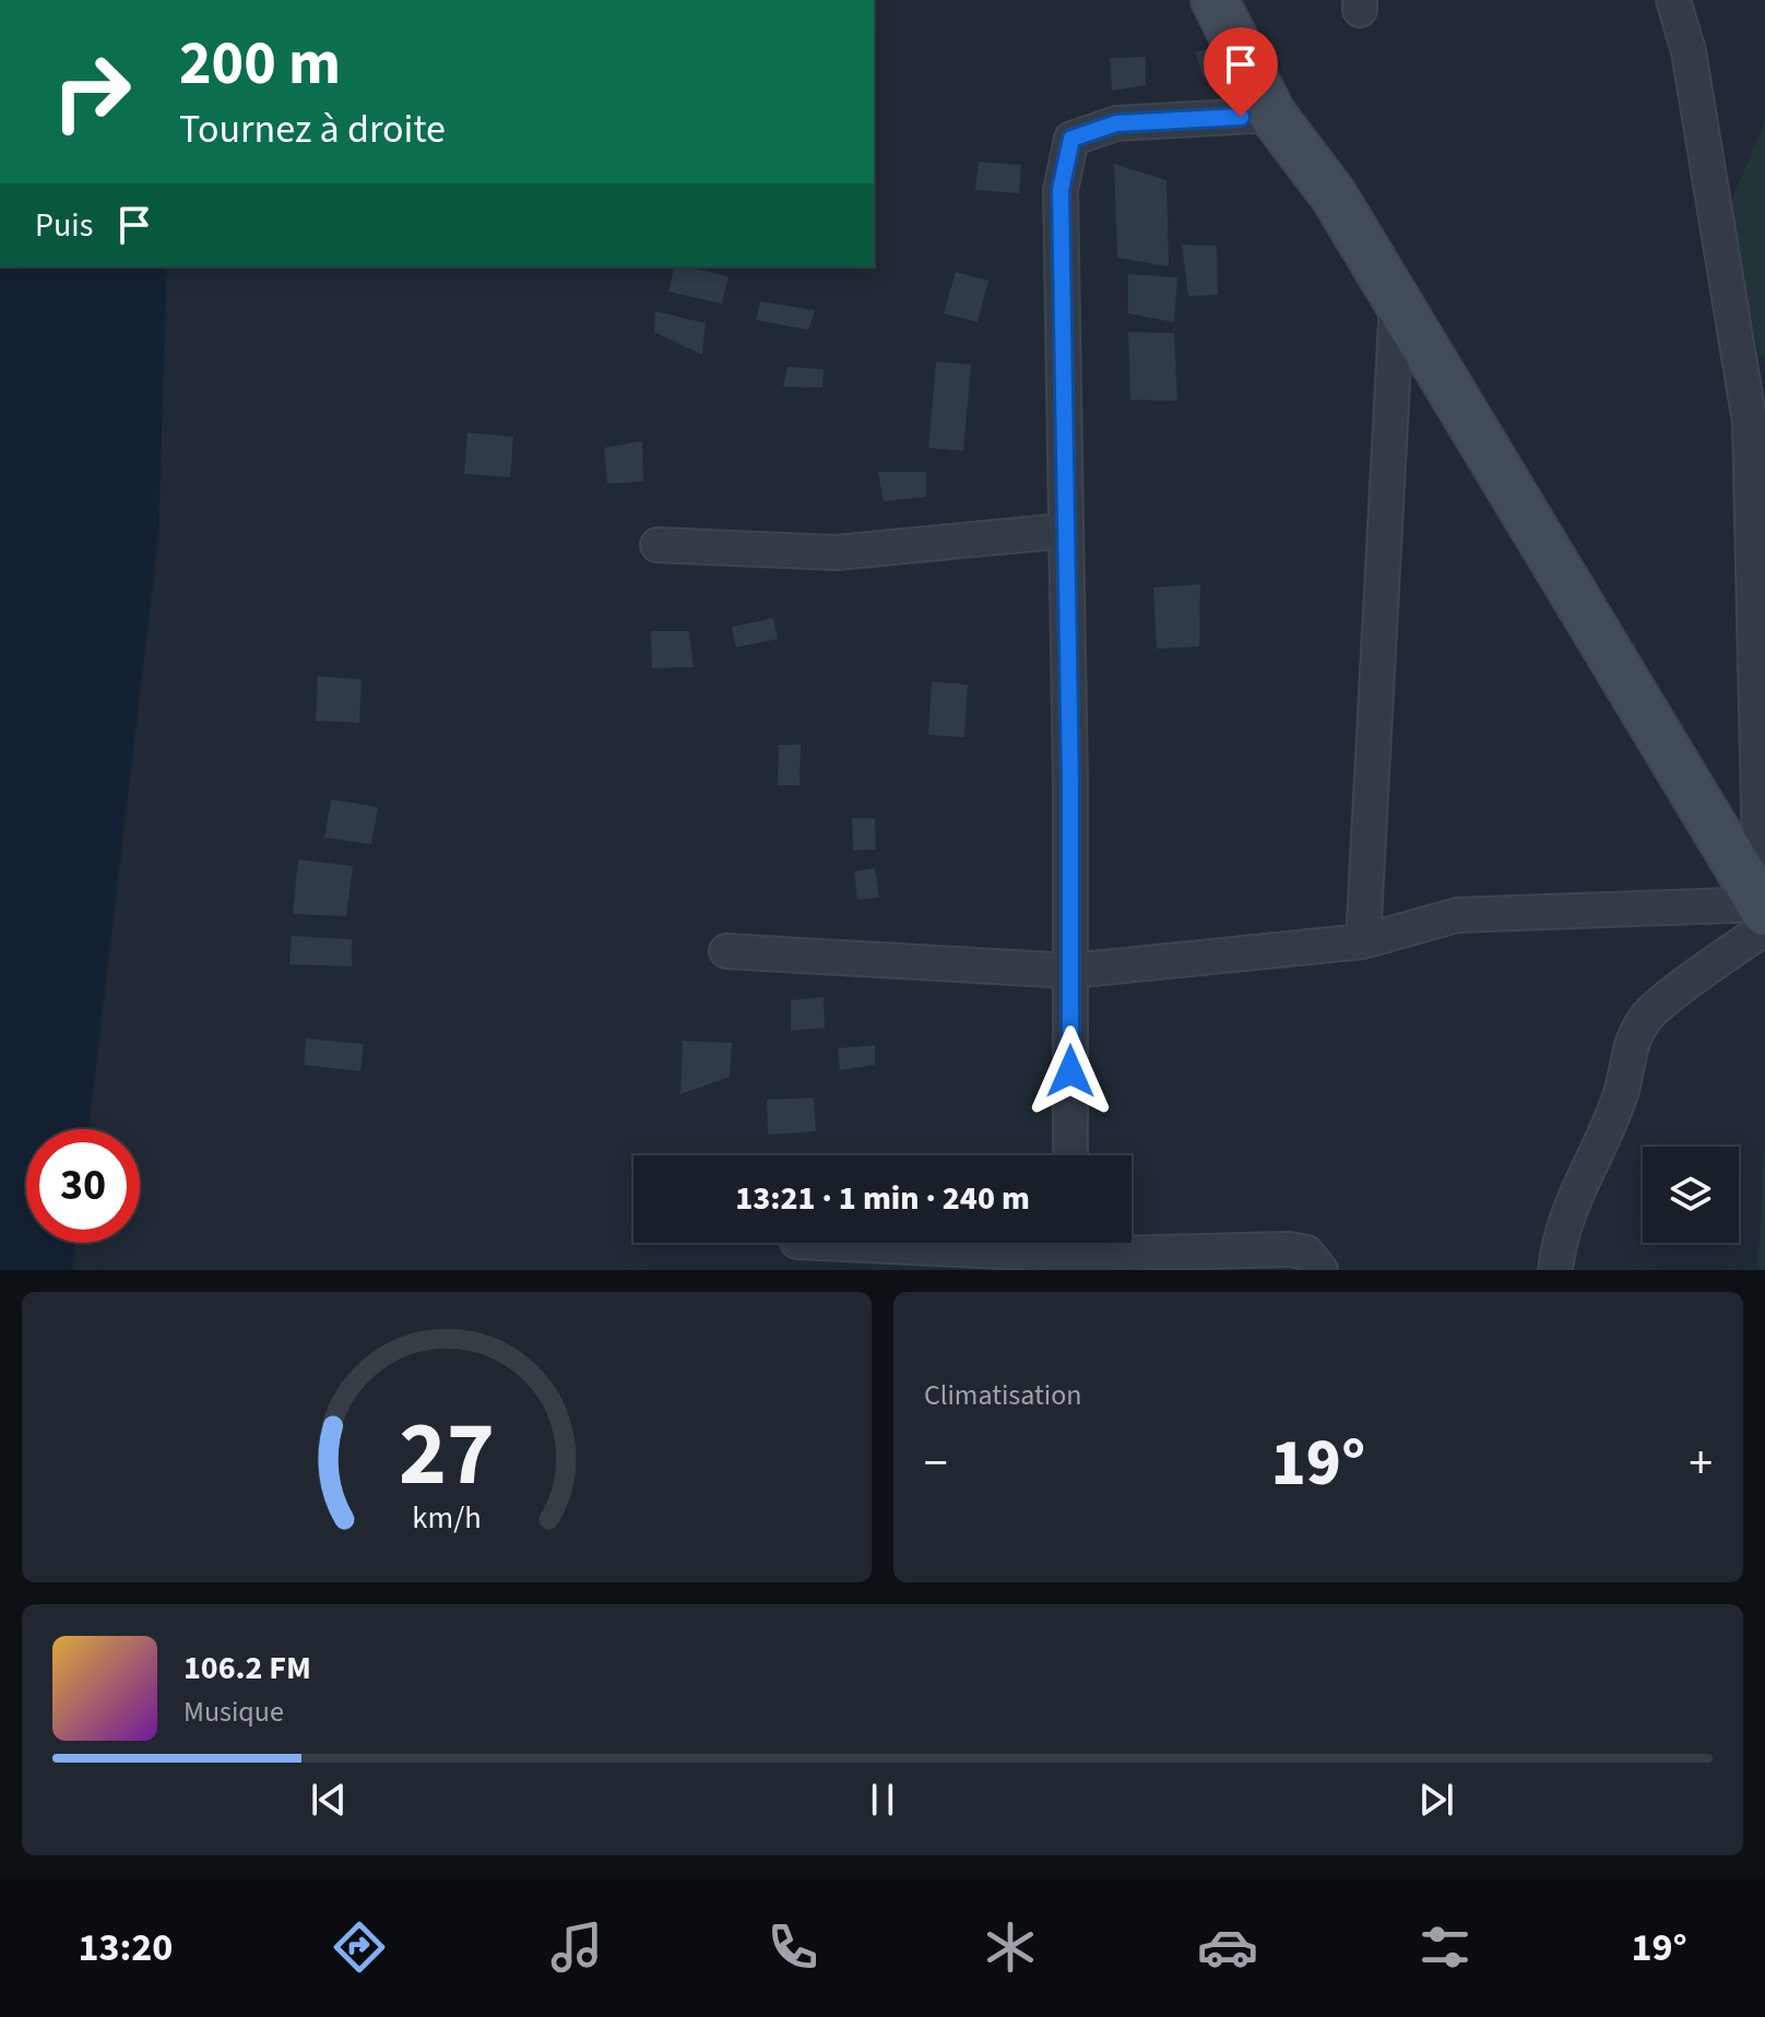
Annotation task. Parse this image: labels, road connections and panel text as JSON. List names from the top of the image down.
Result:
{
  "page": {
    "turn": ["200 m", "Tournez à droite"],
    "then": "Puis",
    "limit": "30",
    "trip": "13:21 · 1 min · 240 m",
    "tile": "Climatisation",
    "heat": ["−", "19°", "+"],
    "song": ["106.2 FM", "Musique"],
    "tabs": ["13:20", "19°"],
    "gauge": ["27", "km/h"]
  }
}
